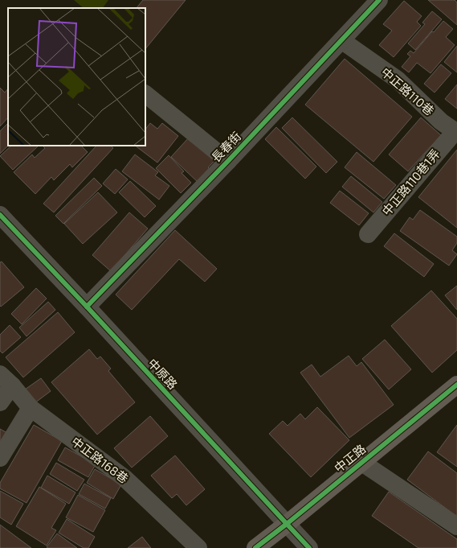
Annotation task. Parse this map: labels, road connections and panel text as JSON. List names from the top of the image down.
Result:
{
  "streets": {
    "main road": ["中正路"],
    "street": [
      "中正路110巷",
      "長春街",
      "中正路110巷1弄",
      "中原路",
      "中正路168巷"
    ]
  },
  "crossings": [
    ["中正路110巷", "長春街"],
    ["中正路110巷", "中正路110巷1弄"],
    ["長春街", "中原路"],
    ["中原路", "中正路"]
  ]
}
